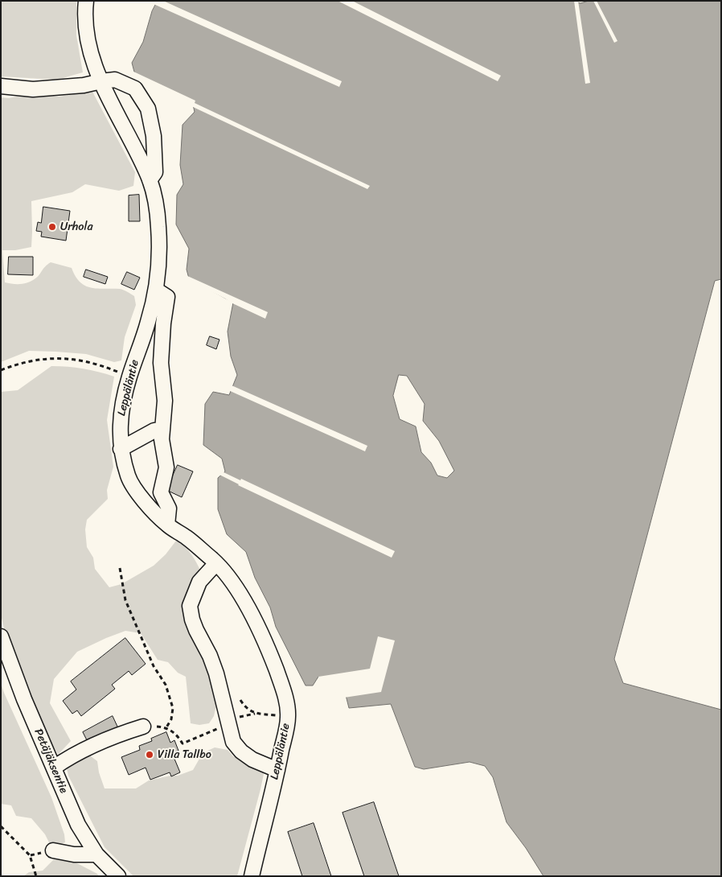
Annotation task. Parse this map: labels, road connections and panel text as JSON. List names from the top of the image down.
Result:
{
  "streets": {
    "street": ["Leppäläntie", "Petäjäksentie"]
  },
  "places": ["Urhola", "Villa Tallbo"]
}
